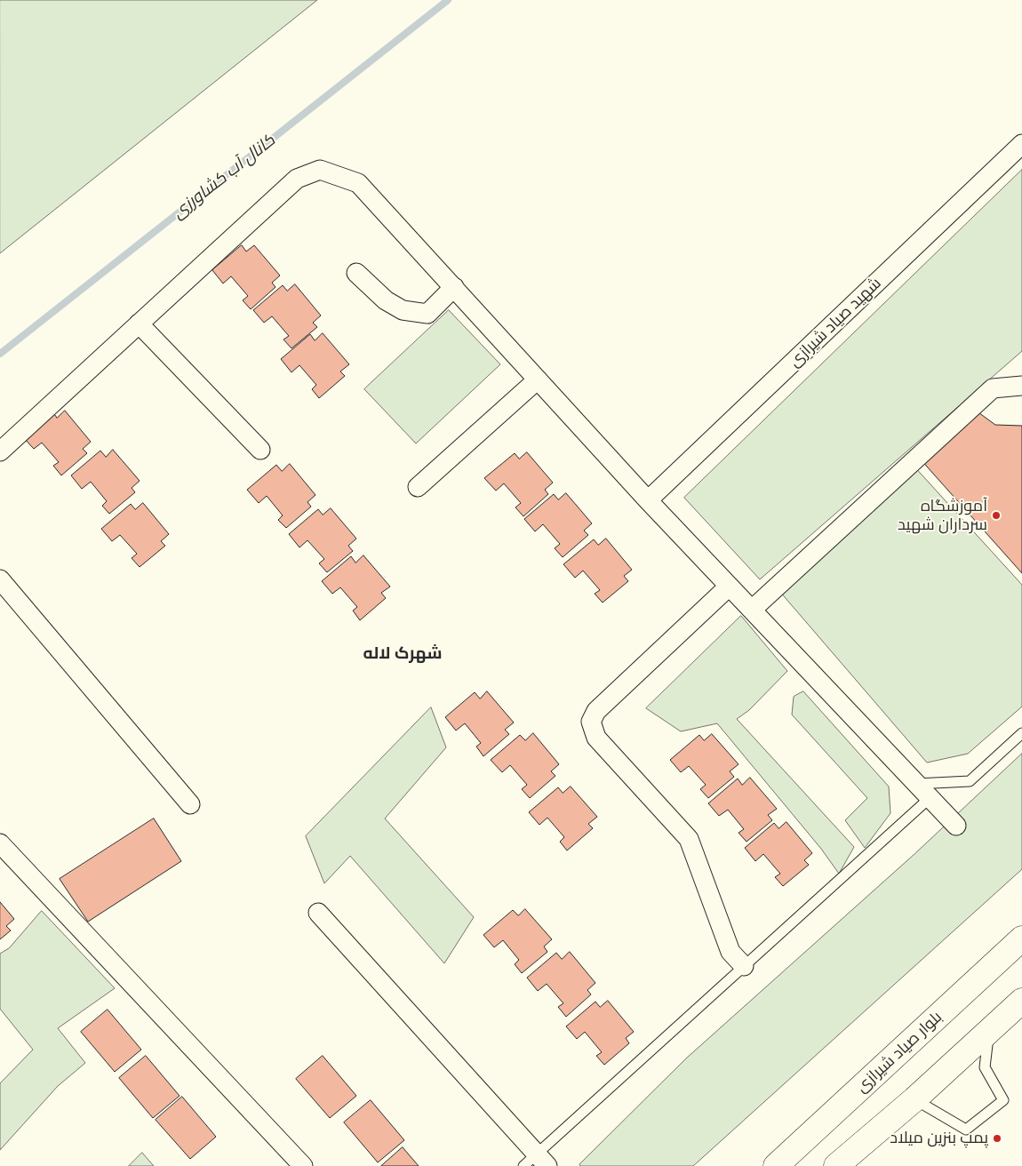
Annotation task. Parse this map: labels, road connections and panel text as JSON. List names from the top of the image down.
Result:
{
  "streets": {
    "main road": ["بلوار صیاد شیرازی"],
    "street": ["شهید صیاد شیرازی"]
  },
  "districts": ["شهرک لاله"],
  "water": ["کانال آب کشاورزی"],
  "places": ["آموزشگاه سرداران شهید", "پمپ بنزین میلاد"]
}
